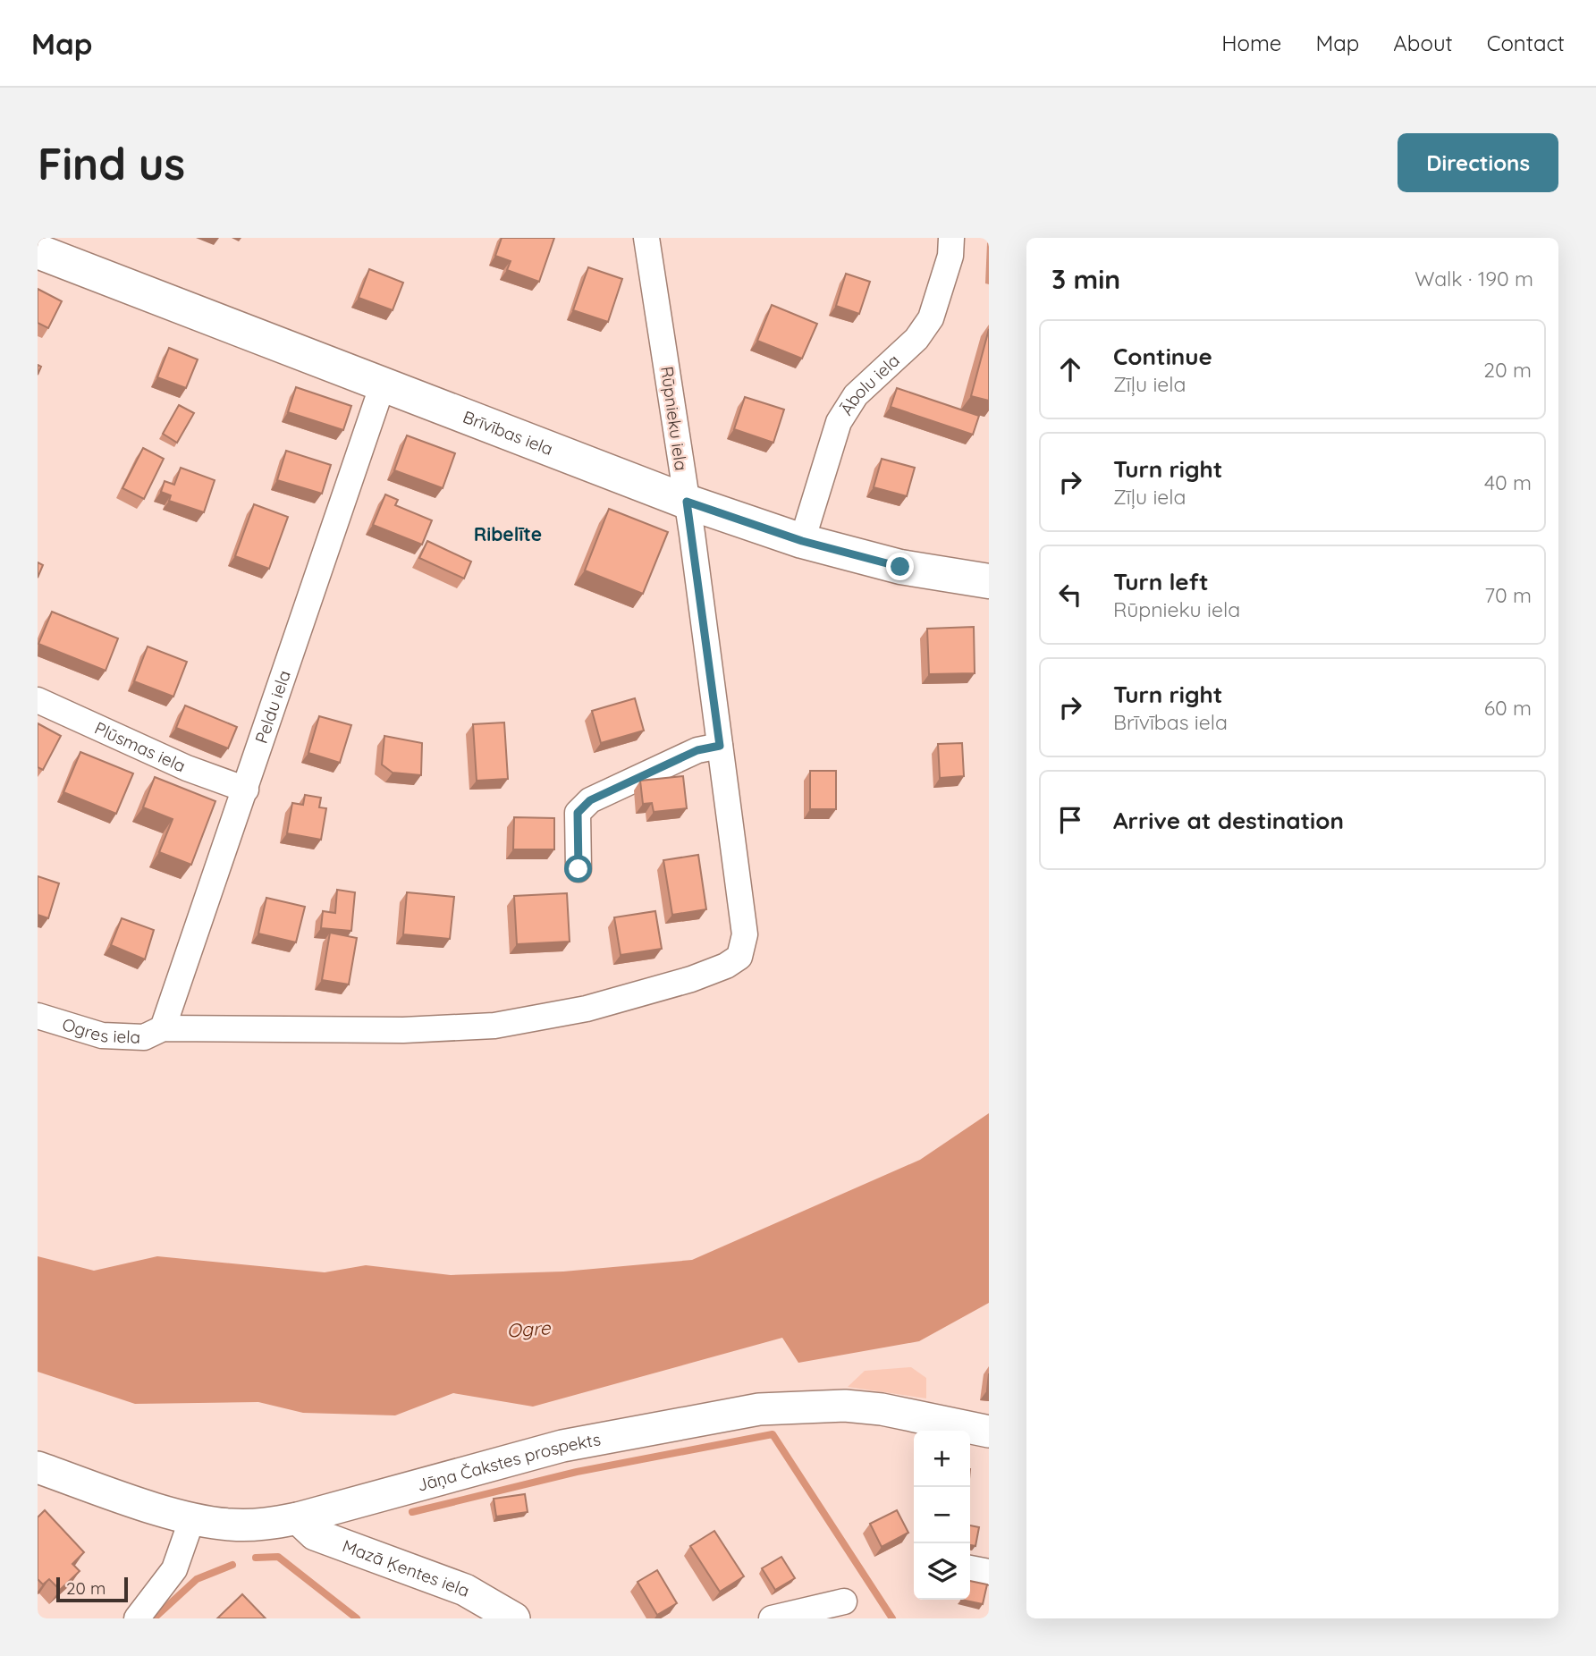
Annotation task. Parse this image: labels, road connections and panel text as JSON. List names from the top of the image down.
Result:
{
  "streets": {
    "main road": ["Brīvības iela"],
    "street": [
      "Ābolu iela",
      "Rūpnieku iela",
      "Peldu iela",
      "Plūsmas iela",
      "Ogres iela",
      "Jāņa Čakstes prospekts",
      "Mazā Ķentes iela"
    ]
  },
  "crossings": [
    ["Ābolu iela", "Brīvības iela"],
    ["Rūpnieku iela", "Brīvības iela"],
    ["Rūpnieku iela", "Ogres iela"],
    ["Brīvības iela", "Peldu iela"],
    ["Peldu iela", "Plūsmas iela"],
    ["Peldu iela", "Ogres iela"],
    ["Jāņa Čakstes prospekts", "Mazā Ķentes iela"]
  ],
  "districts": ["Ribelīte"],
  "water": ["Ogre"],
  "scale_bar": "20 m",
  "page": {
    "header": "Map",
    "nav": [
      "Home",
      "Map",
      "About",
      "Contact"
    ],
    "buttons": "Directions",
    "title": "Find us",
    "heading": ["3 min", "Walk · 190 m"],
    "list": [
      ["Continue", "Zīļu iela", "20 m"],
      ["Turn right", "Zīļu iela", "40 m"],
      ["Turn left", "Rūpnieku iela", "70 m"],
      ["Turn right", "Brīvības iela", "60 m"],
      "Arrive at destination"
    ],
    "map_buttons": ["+", "−"],
    "scale": "20 m"
  }
}
